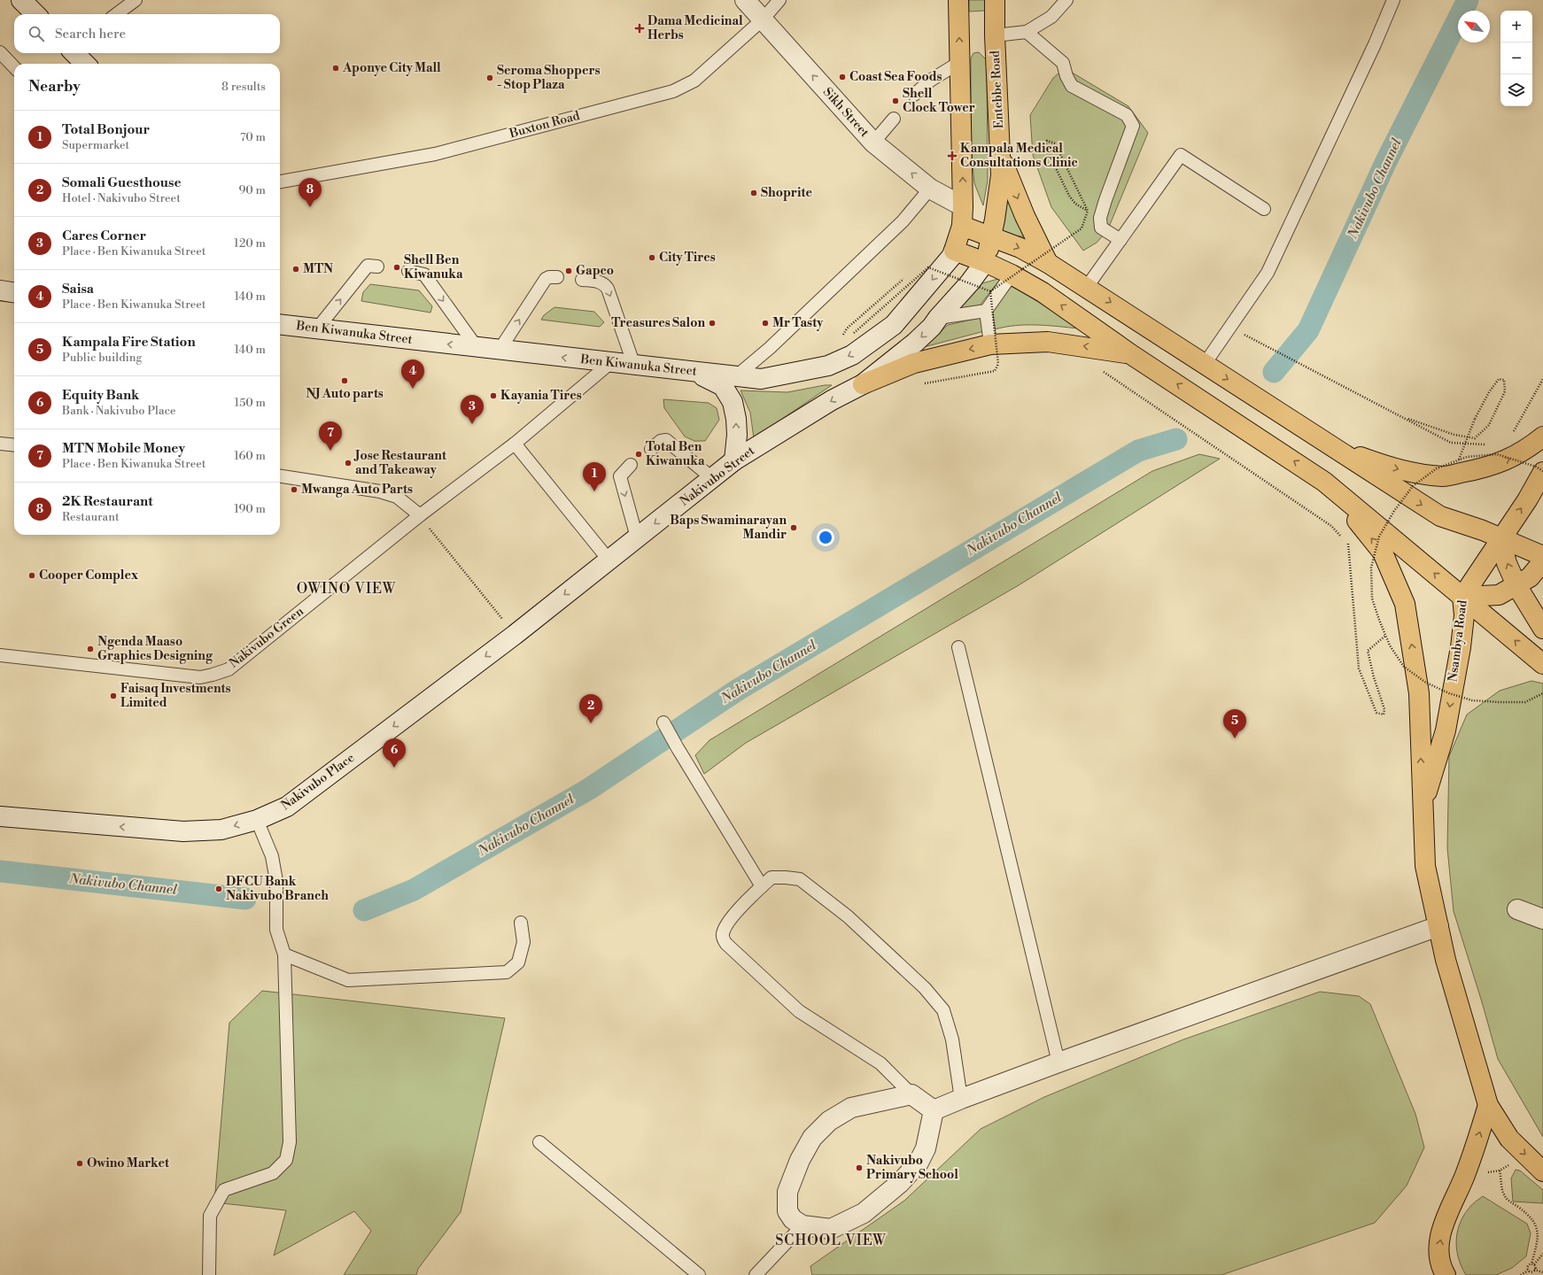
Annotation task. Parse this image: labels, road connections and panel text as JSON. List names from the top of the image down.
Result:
{
  "streets": {
    "main road": [
      "Entebbe Road",
      "Sikh Street",
      "Ben Kiwanuka Street",
      "Nakivubo Street",
      "Nsambya Road",
      "Nakivubo Place"
    ],
    "lane": ["Buxton Road", "Nakivubo Green"]
  },
  "crossings": [
    ["Entebbe Road", "Nakivubo Street"],
    ["Sikh Street", "Buxton Road"],
    ["Ben Kiwanuka Street", "Nakivubo Green"],
    ["Nakivubo Street", "Nakivubo Place"]
  ],
  "one_way": ["Sikh Street", "Nakivubo Street", "Nakivubo Place"],
  "districts": ["OWINO VIEW", "SCHOOL VIEW"],
  "water": ["Nakivubo Channel"],
  "places": {
    "health": ["Dama Medicinal Herbs", "Kampala Medical Consultations Clinic"],
    "other": [
      "Aponye City Mall",
      "Coast Sea Foods",
      "Seroma Shoppers - Stop Plaza",
      "Shell Clock Tower",
      "Shoprite",
      "City Tires",
      "Shell Ben Kiwanuka",
      "MTN",
      "Gapco",
      "Treasures Salon",
      "Mr Tasty",
      "NJ Auto parts",
      "Kayania Tires",
      "Total Ben Kiwanuka",
      "Jose Restaurant and Takeaway",
      "Mwanga Auto Parts",
      "Baps Swaminarayan Mandir",
      "Cooper Complex",
      "Ngenda Maaso Graphics Designing",
      "Faisaq Investments Limited",
      "DFCU Bank Nakivubo Branch",
      "Owino Market",
      "Nakivubo Primary School"
    ]
  },
  "north": "top left",
  "page": {
    "map_buttons": ["+", "−"],
    "search": "Search here",
    "heading": ["Nearby", "8 results"],
    "list": [
      {
        "mark": "1",
        "name": "Total Bonjour",
        "note": "Supermarket",
        "value": "70 m"
      },
      {
        "mark": "2",
        "name": "Somali Guesthouse",
        "note": "Hotel · Nakivubo Street",
        "value": "90 m"
      },
      {
        "mark": "3",
        "name": "Cares Corner",
        "note": "Place · Ben Kiwanuka Street",
        "value": "120 m"
      },
      {
        "mark": "4",
        "name": "Saisa",
        "note": "Place · Ben Kiwanuka Street",
        "value": "140 m"
      },
      {
        "mark": "5",
        "name": "Kampala Fire Station",
        "note": "Public building",
        "value": "140 m"
      },
      {
        "mark": "6",
        "name": "Equity Bank",
        "note": "Bank · Nakivubo Place",
        "value": "150 m"
      },
      {
        "mark": "7",
        "name": "MTN Mobile Money",
        "note": "Place · Ben Kiwanuka Street",
        "value": "160 m"
      },
      {
        "mark": "8",
        "name": "2K Restaurant",
        "note": "Restaurant",
        "value": "190 m"
      }
    ],
    "pins": [
      "8",
      "4",
      "3",
      "7",
      "1",
      "2",
      "5",
      "6"
    ]
  }
}
